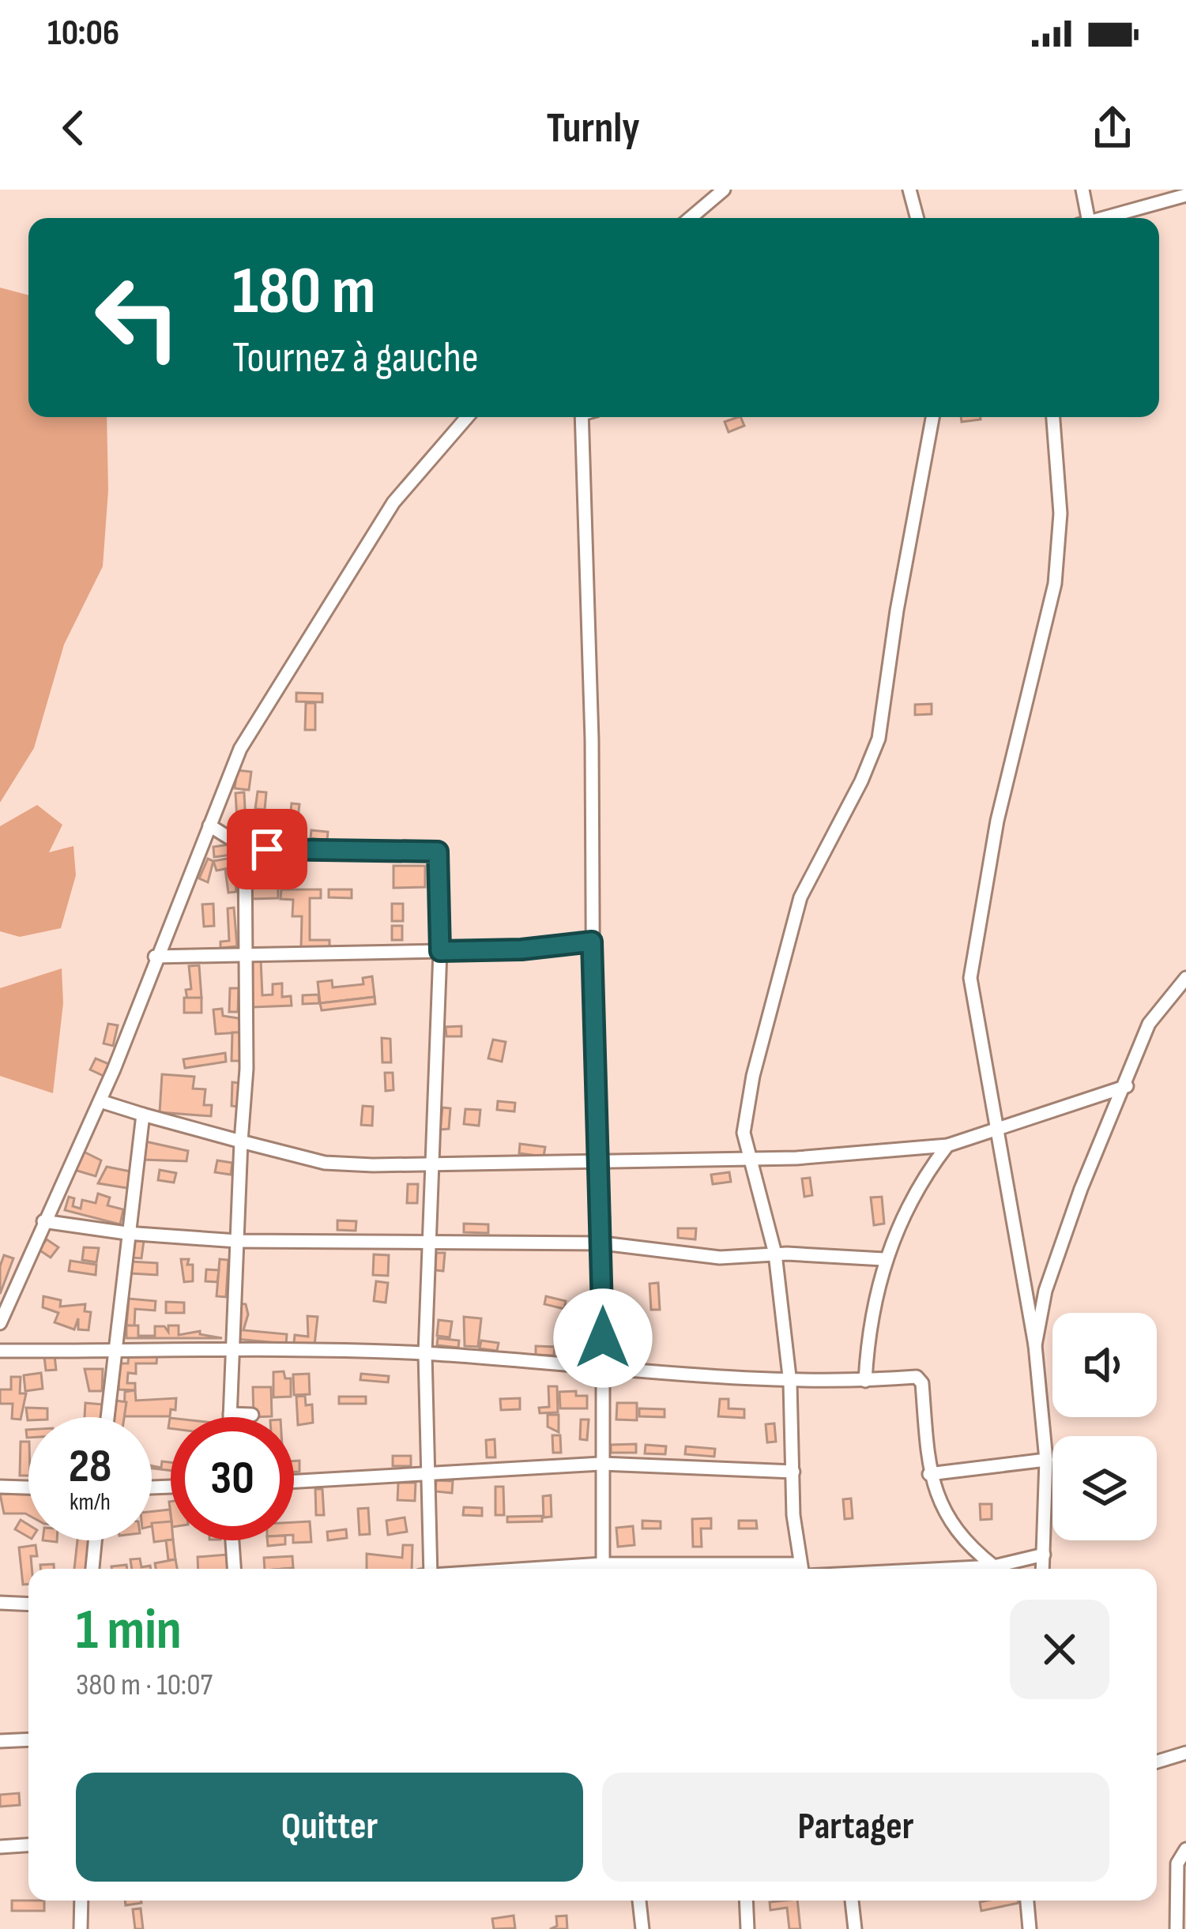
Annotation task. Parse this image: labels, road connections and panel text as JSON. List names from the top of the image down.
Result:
{
  "page": {
    "status": "10:06",
    "header": "Turnly",
    "turn": ["180 m", "Tournez à gauche"],
    "speed": "28 km/h",
    "limit": "30",
    "heading": ["1 min", "380 m · 10:07"],
    "buttons": ["Quitter", "Partager"]
  }
}
